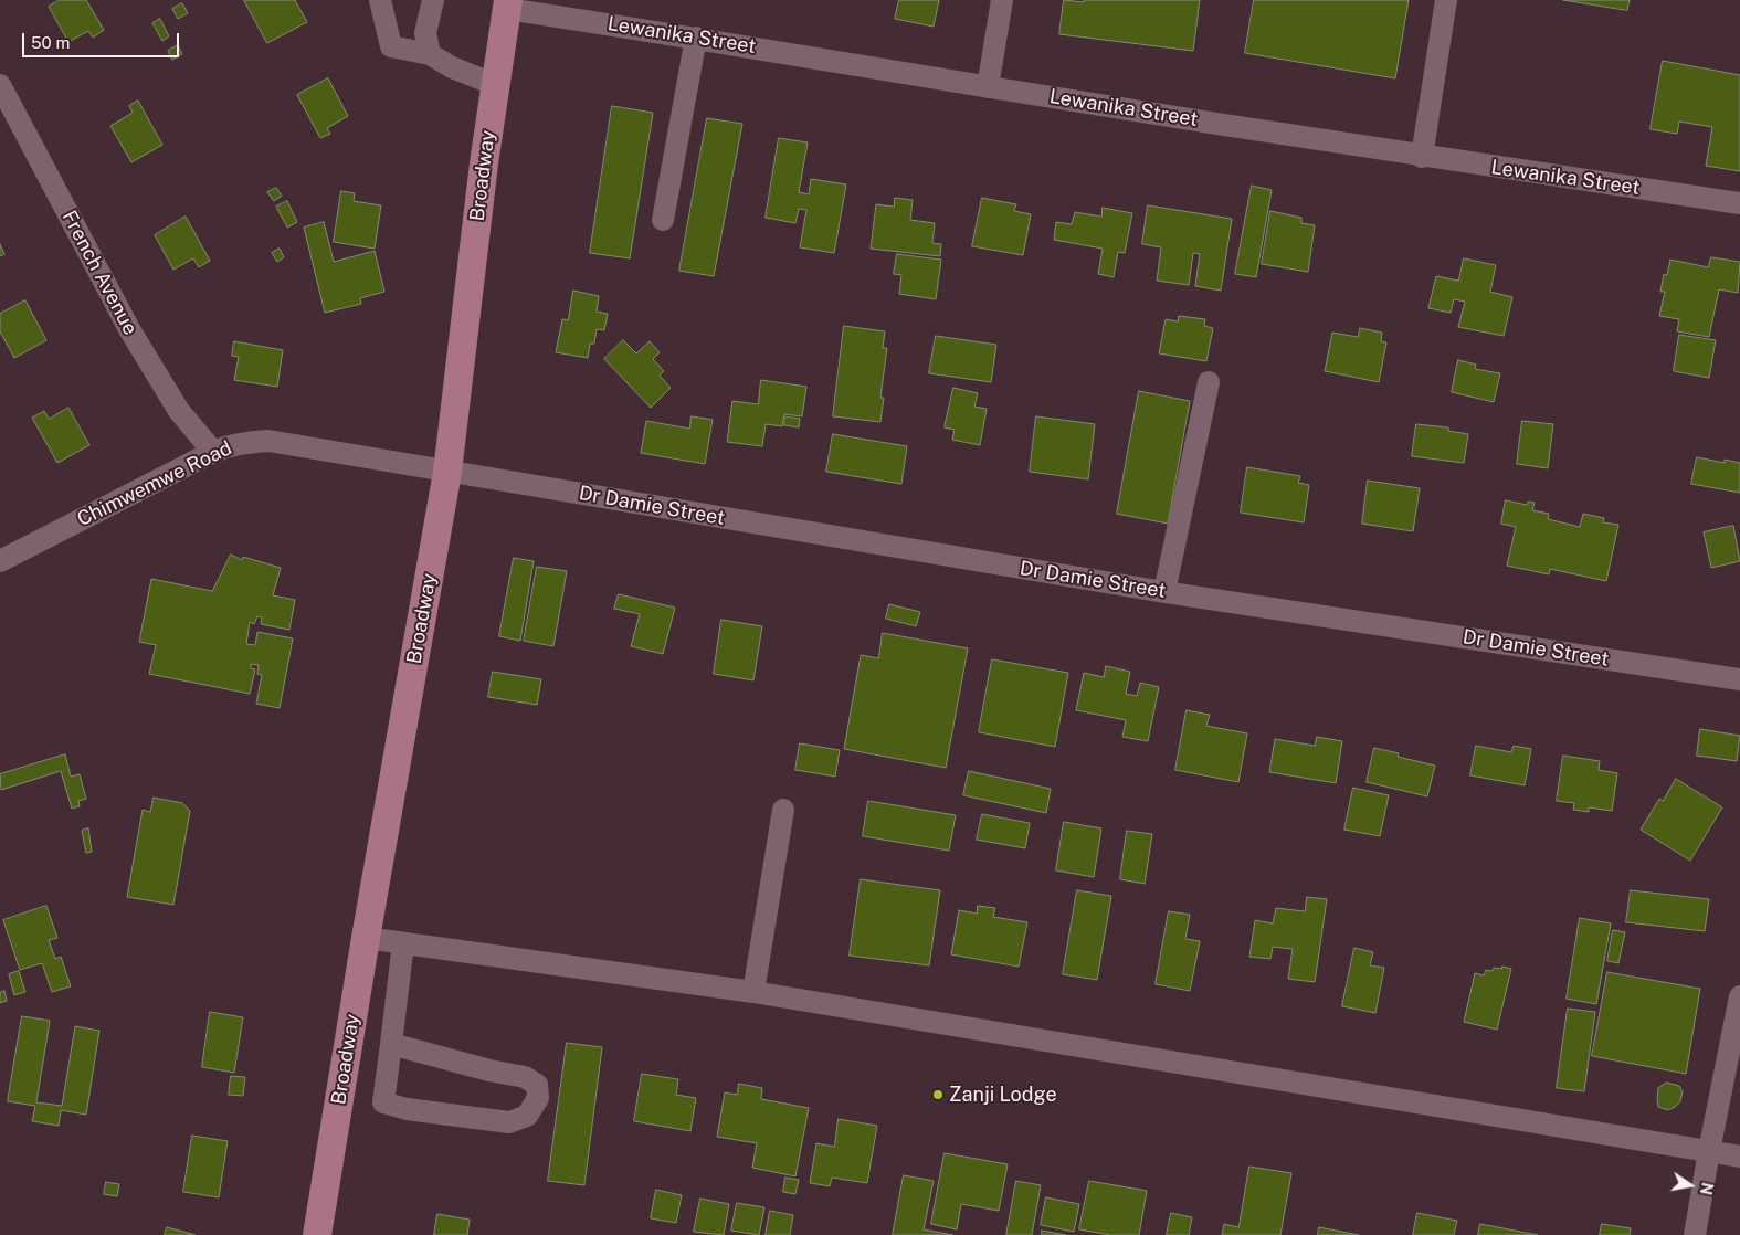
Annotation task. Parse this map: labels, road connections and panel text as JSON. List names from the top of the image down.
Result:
{
  "streets": {
    "main road": ["Broadway"],
    "street": [
      "Lewanika Street",
      "French Avenue",
      "Chimwemwe Road",
      "Dr Damie Street"
    ]
  },
  "crossings": [
    ["Lewanika Street", "Broadway"],
    ["Broadway", "Chimwemwe Road"],
    ["Broadway", "Dr Damie Street"],
    ["French Avenue", "Chimwemwe Road"],
    ["Chimwemwe Road", "Dr Damie Street"]
  ],
  "places": ["Zanji Lodge"],
  "scale_bar": "50 m",
  "north": "right"
}
